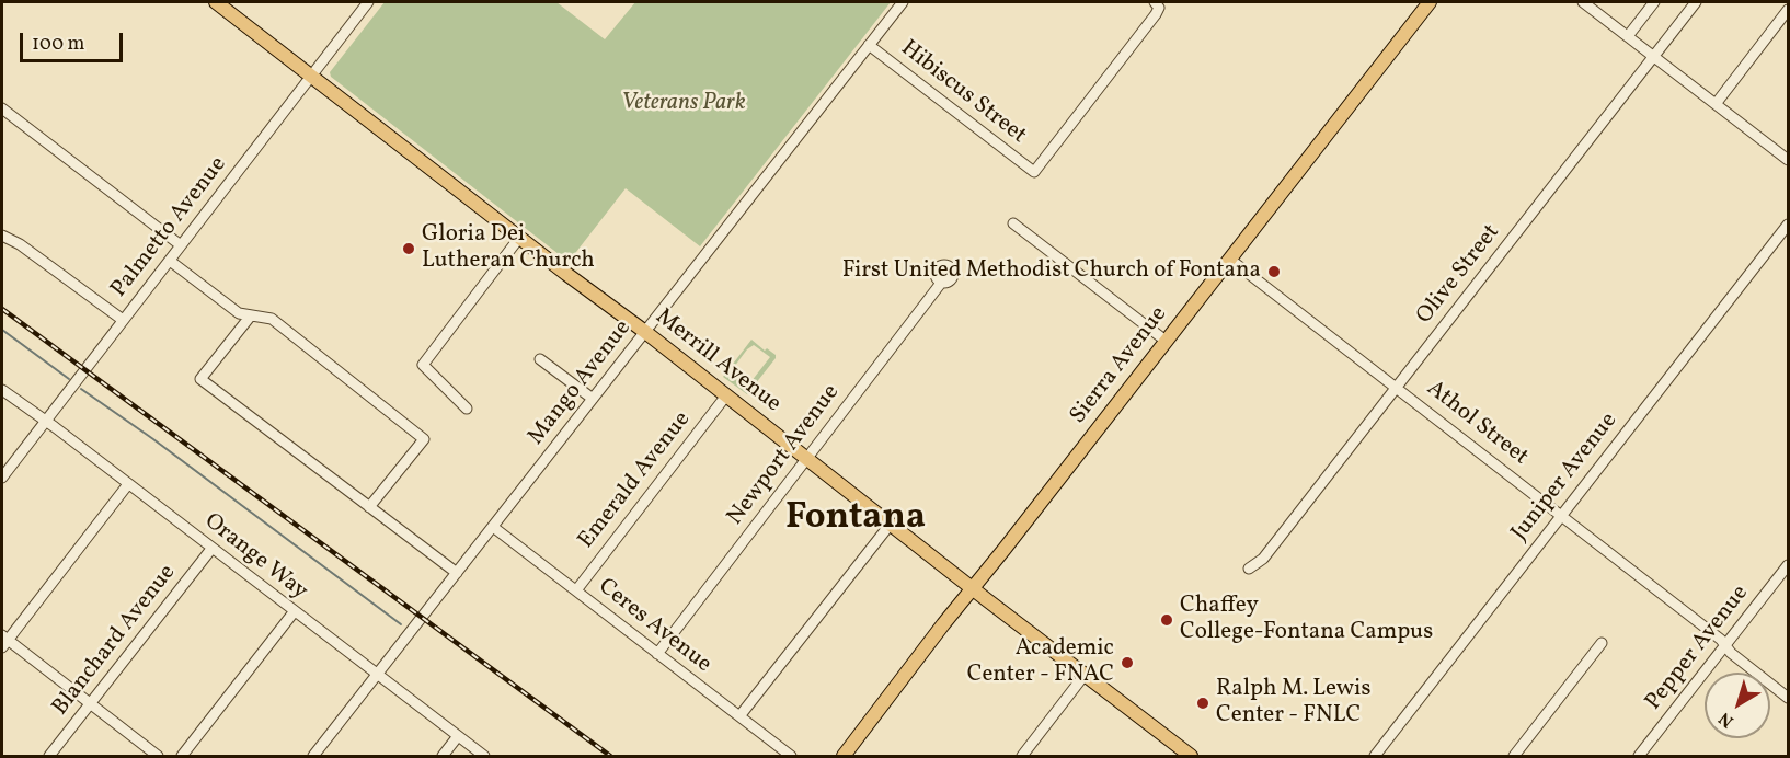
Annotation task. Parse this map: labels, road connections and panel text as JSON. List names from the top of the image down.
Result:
{
  "streets": {
    "main road": ["Merrill Avenue", "Sierra Avenue"],
    "street": [
      "Hibiscus Street",
      "Palmetto Avenue",
      "Olive Street",
      "Mango Avenue",
      "Athol Street",
      "Newport Avenue",
      "Juniper Avenue",
      "Emerald Avenue",
      "Orange Way",
      "Ceres Avenue",
      "Blanchard Avenue",
      "Pepper Avenue"
    ]
  },
  "crossings": [
    ["Hibiscus Street", "Mango Avenue"],
    ["Palmetto Avenue", "Merrill Avenue"],
    ["Palmetto Avenue", "Orange Way"],
    ["Olive Street", "Athol Street"],
    ["Merrill Avenue", "Sierra Avenue"],
    ["Merrill Avenue", "Mango Avenue"],
    ["Merrill Avenue", "Newport Avenue"],
    ["Merrill Avenue", "Emerald Avenue"],
    ["Sierra Avenue", "Athol Street"],
    ["Mango Avenue", "Orange Way"],
    ["Mango Avenue", "Ceres Avenue"],
    ["Athol Street", "Juniper Avenue"],
    ["Athol Street", "Pepper Avenue"],
    ["Newport Avenue", "Ceres Avenue"],
    ["Emerald Avenue", "Ceres Avenue"],
    ["Orange Way", "Blanchard Avenue"]
  ],
  "districts": ["Fontana"],
  "parks": ["Veterans Park"],
  "places": [
    "Gloria Dei Lutheran Church",
    "First United Methodist Church of Fontana",
    "Chaffey College-Fontana Campus",
    "Academic Center - FNAC",
    "Ralph M. Lewis Center - FNLC"
  ],
  "scale_bar": "100 m",
  "north": "bottom left"
}
